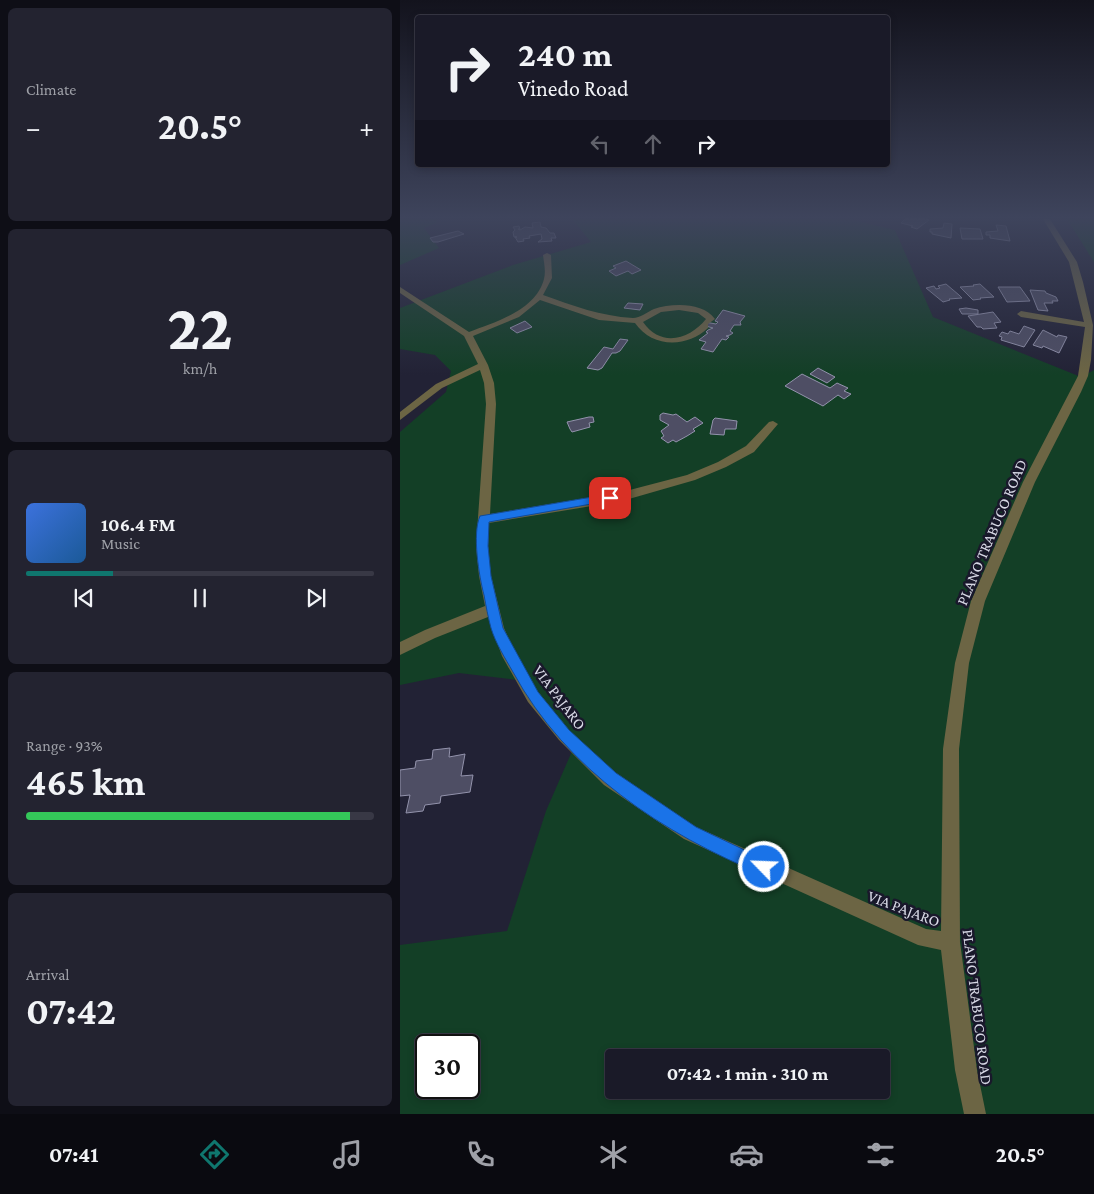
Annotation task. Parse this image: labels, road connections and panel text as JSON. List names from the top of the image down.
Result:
{
  "streets": {
    "street": ["PLANO TRABUCO ROAD", "VIA PAJARO"]
  },
  "crossings": [
    ["PLANO TRABUCO ROAD", "VIA PAJARO"]
  ],
  "page": {
    "tile": [
      "Climate",
      ["22", "km/h"],
      ["Range · 93%", "465 km"],
      ["Arrival", "07:42"]
    ],
    "turn": ["240 m", "Vinedo Road"],
    "heat": ["−", "20.5°", "+"],
    "song": ["106.4 FM", "Music"],
    "limit": "30",
    "trip": "07:42 · 1 min · 310 m",
    "tabs": ["07:41", "20.5°"]
  }
}
